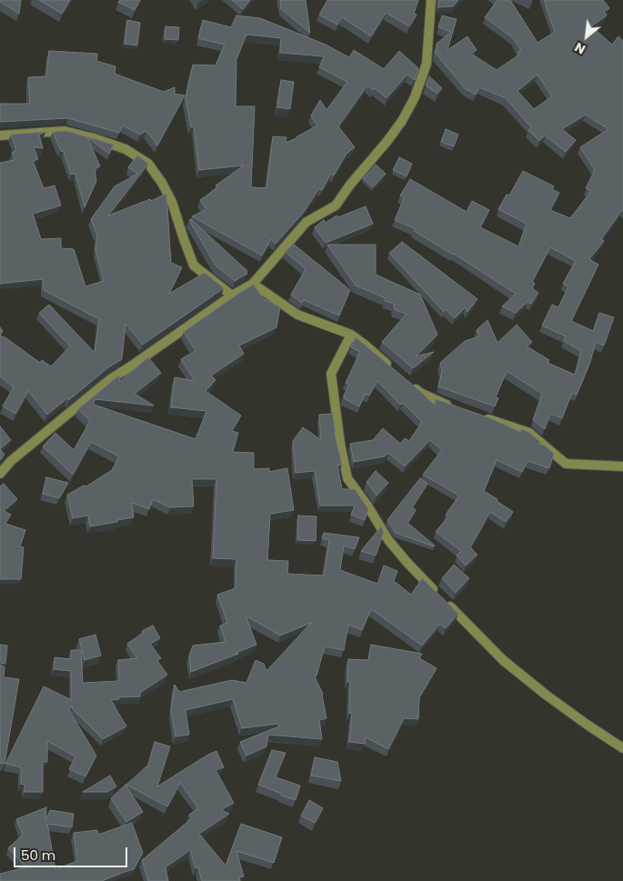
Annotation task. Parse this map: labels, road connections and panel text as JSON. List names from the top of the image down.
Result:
{
  "scale_bar": "50 m",
  "north": "bottom left"
}
